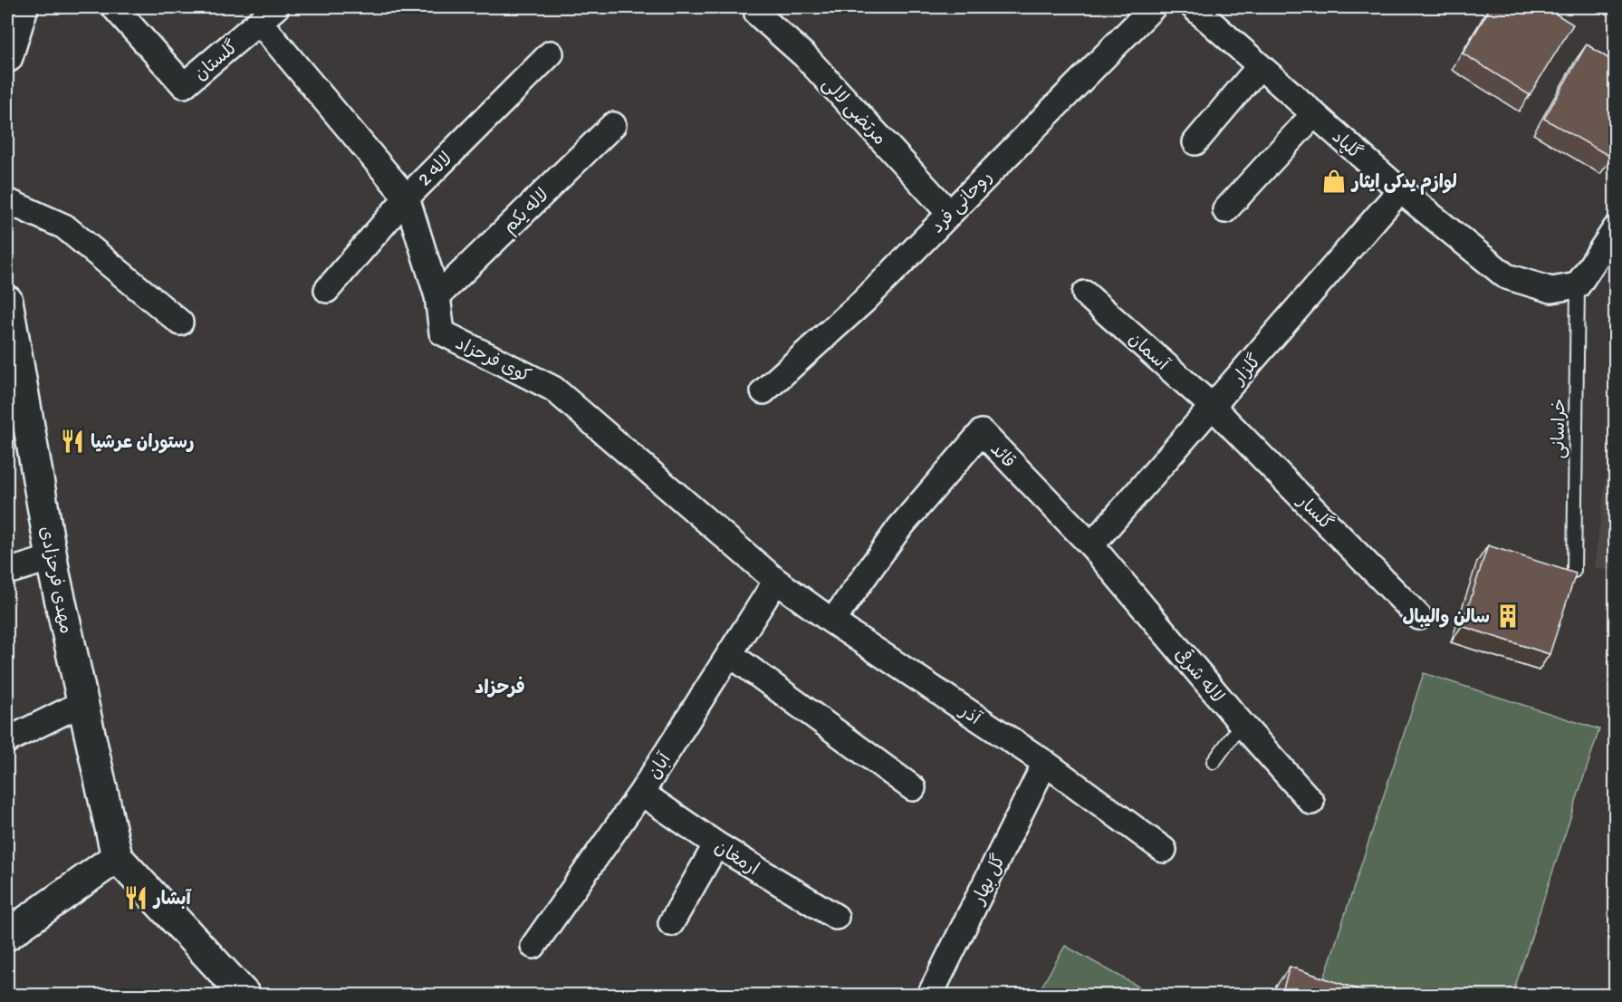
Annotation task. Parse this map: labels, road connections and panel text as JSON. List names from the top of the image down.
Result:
{
  "streets": {
    "street": [
      "گلستان",
      "مرتضی لالی",
      "گلپاد",
      "لاله 2",
      "روحانی فرد",
      "لاله یکم",
      "آسمان",
      "کوی فرحزاد",
      "گلزار",
      "قائد",
      "گلسار",
      "مهدی فرحزادی",
      "لاله شرقی",
      "آذر",
      "آبان",
      "ارمغان",
      "گل بهار"
    ],
    "lane": ["خراسانی"]
  },
  "crossings": [
    ["گلستان", "کوی فرحزاد"],
    ["مرتضی لالی", "روحانی فرد"],
    ["گلپاد", "گلزار"],
    ["گلپاد", "خراسانی"],
    ["لاله 2", "کوی فرحزاد"],
    ["لاله یکم", "کوی فرحزاد"],
    ["آسمان", "گلزار"],
    ["آسمان", "گلسار"],
    ["کوی فرحزاد", "آذر"],
    ["کوی فرحزاد", "آبان"],
    ["گلزار", "قائد"],
    ["گلزار", "گلسار"],
    ["گلزار", "لاله شرقی"],
    ["قائد", "لاله شرقی"],
    ["قائد", "آذر"],
    ["آذر", "آبان"],
    ["آذر", "گل بهار"],
    ["آبان", "ارمغان"]
  ],
  "districts": ["فرحزاد"],
  "places": {
    "shop": ["لوازم یدکی ایثار"],
    "restaurant": ["رستوران عرشیا", "آبشار"],
    "building": ["سالن والیبال"]
  }
}
